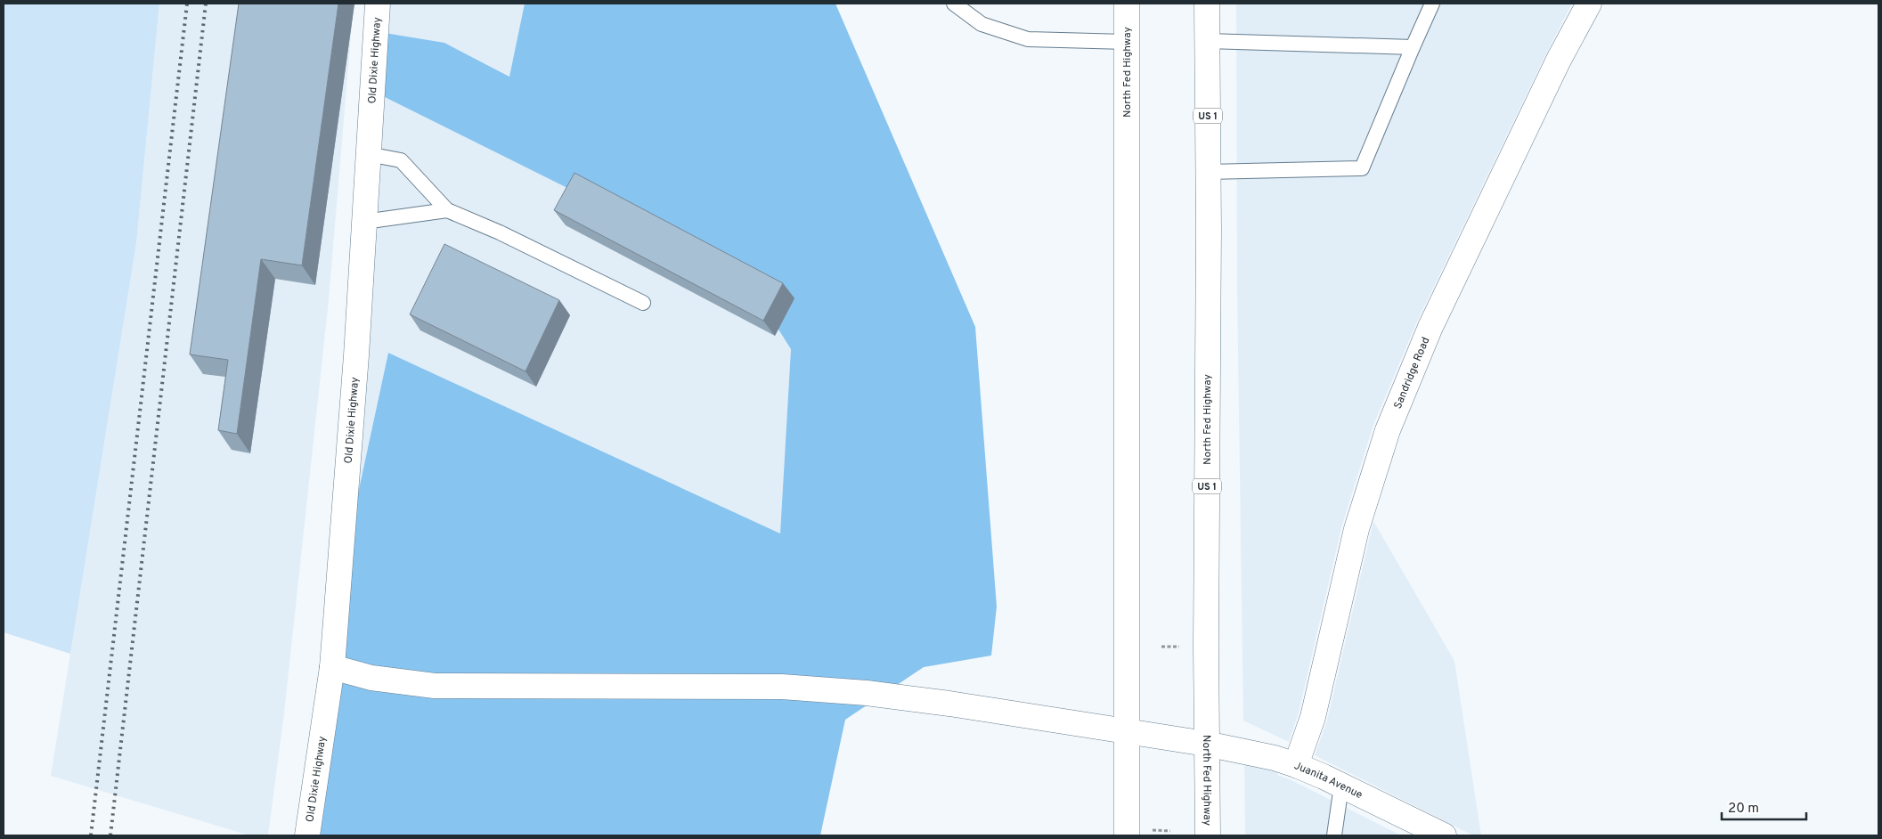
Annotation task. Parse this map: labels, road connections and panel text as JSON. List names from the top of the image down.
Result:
{
  "streets": {
    "main road": [
      "Old Dixie Highway",
      "North Fed Highway",
      "US 1",
      "Sandridge Road",
      "Juanita Avenue"
    ]
  },
  "crossings": [
    ["Old Dixie Highway", "Juanita Avenue"],
    ["North Fed Highway", "Juanita Avenue"],
    ["Sandridge Road", "Juanita Avenue"]
  ],
  "scale_bar": "20 m"
}
